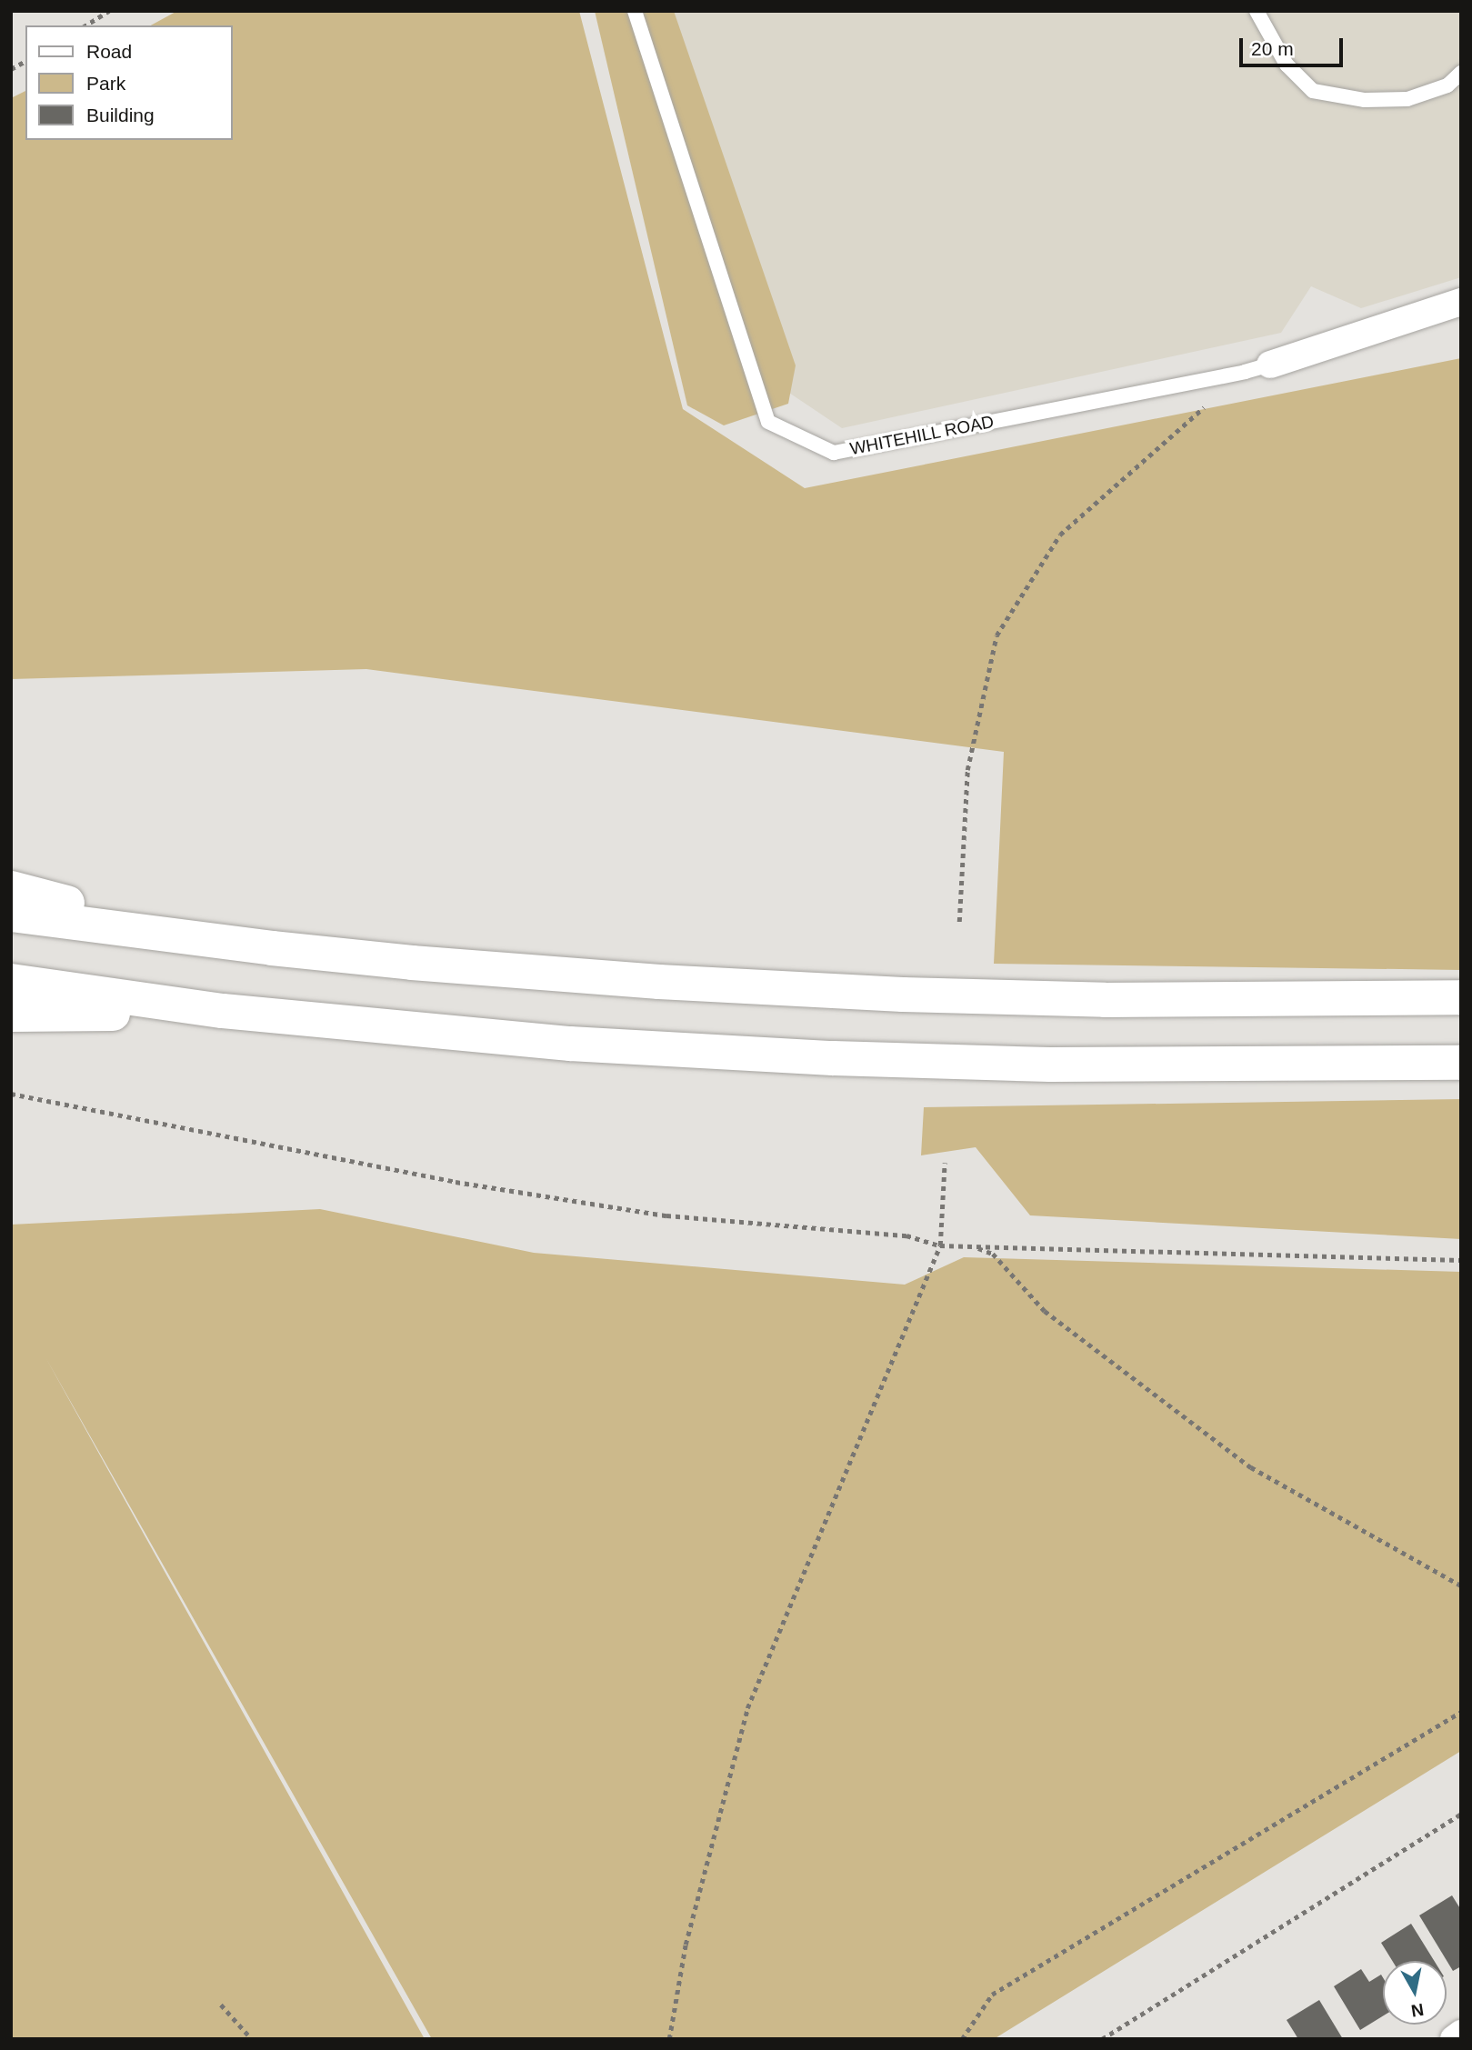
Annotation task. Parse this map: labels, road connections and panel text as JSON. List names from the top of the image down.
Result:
{
  "streets": {
    "street": ["WHITEHILL ROAD"]
  },
  "legend": ["Road", "Park", "Building"],
  "scale_bar": "20 m",
  "north": "bottom"
}
